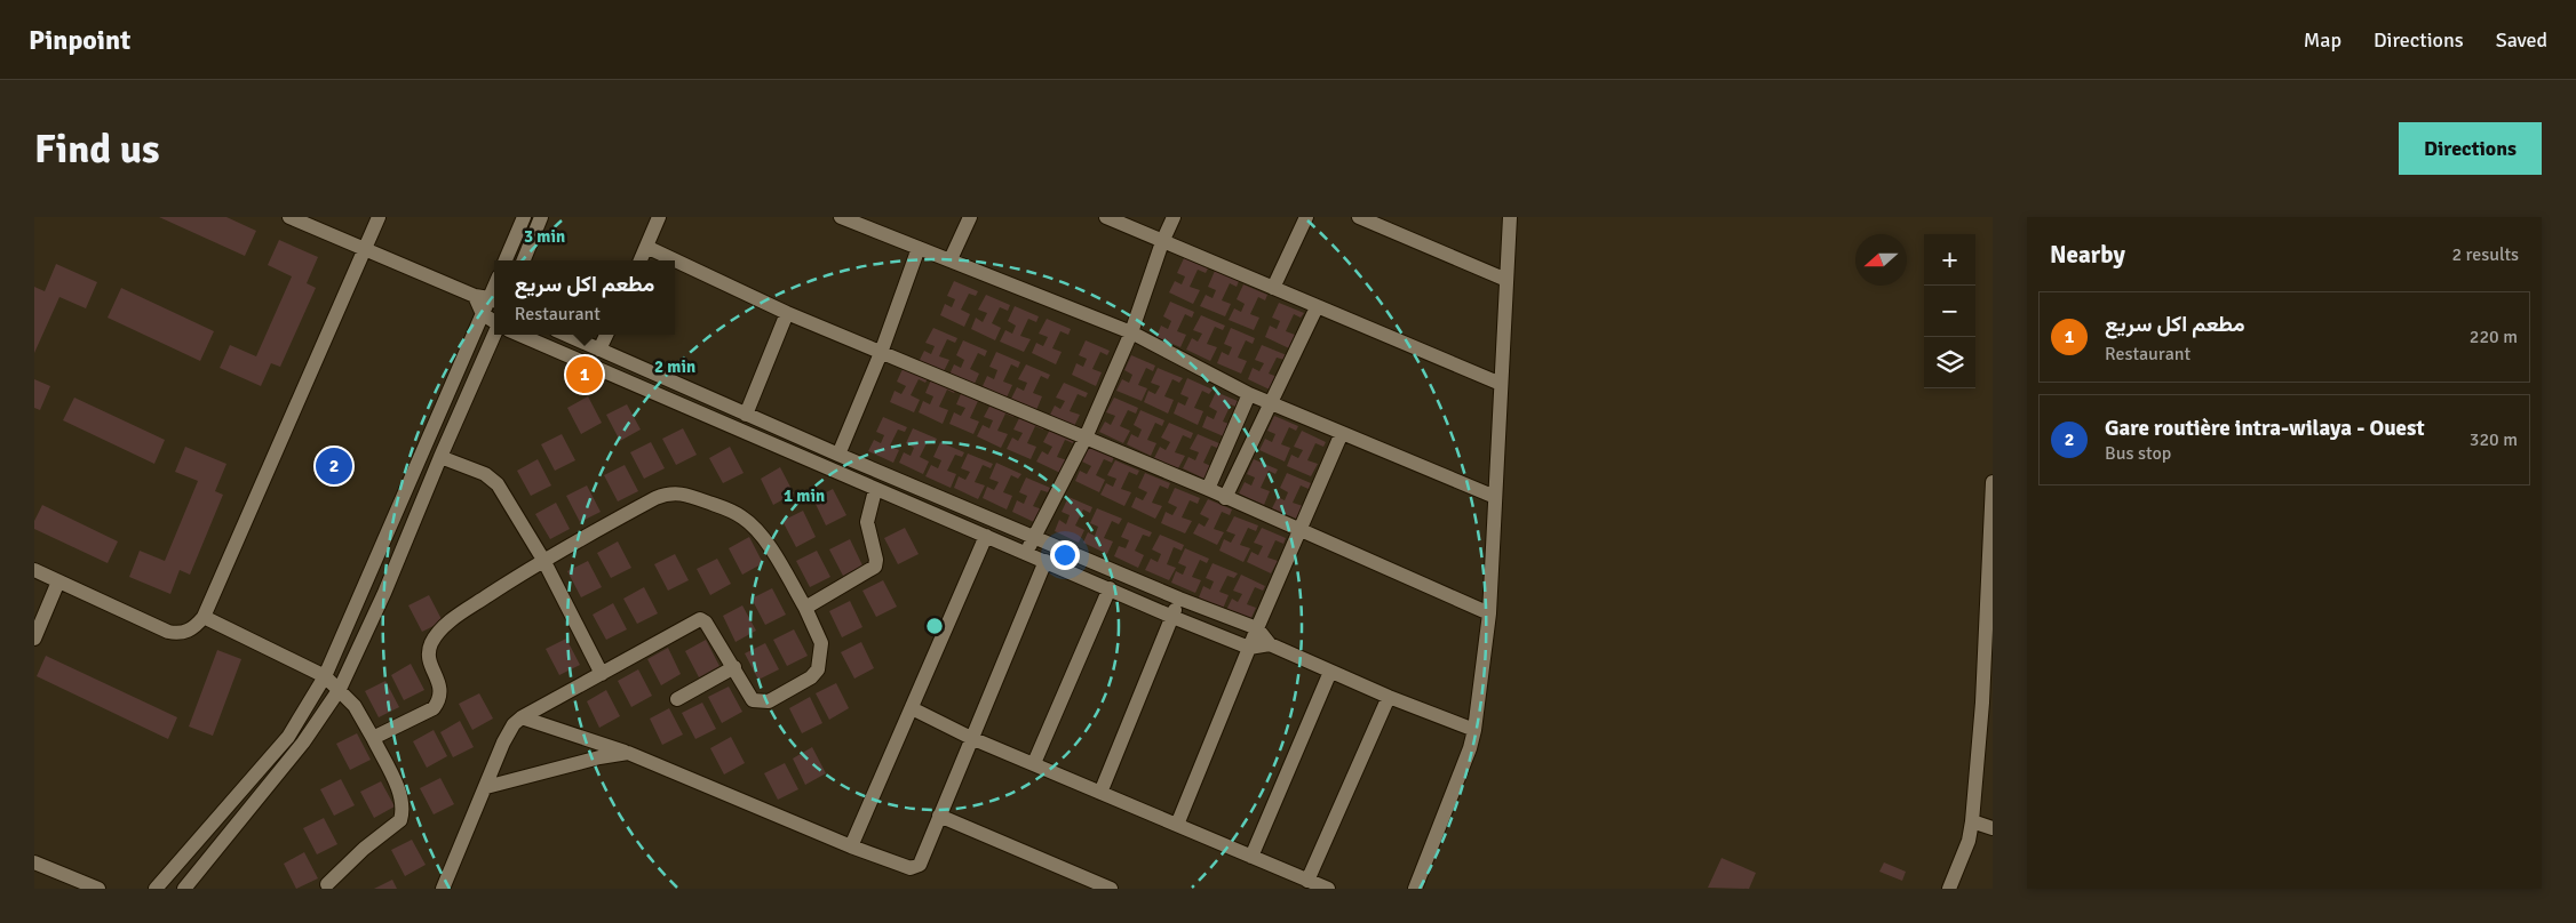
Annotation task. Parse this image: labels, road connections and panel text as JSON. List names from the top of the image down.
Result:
{
  "north": "left",
  "page": {
    "header": "Pinpoint",
    "nav": ["Map", "Directions", "Saved"],
    "buttons": "Directions",
    "title": "Find us",
    "heading": ["Nearby", "2 results"],
    "map_buttons": ["+", "−"],
    "popup": ["مطعم اكل سريع", "Restaurant"],
    "list": [
      {
        "mark": "1",
        "name": "مطعم اكل سريع",
        "note": "Restaurant",
        "value": "220 m"
      },
      {
        "mark": "2",
        "name": "Gare routière intra-wilaya - Ouest",
        "note": "Bus stop",
        "value": "320 m"
      }
    ],
    "pins": ["1", "2"]
  },
  "rings": ["3 min", "2 min", "1 min"]
}
